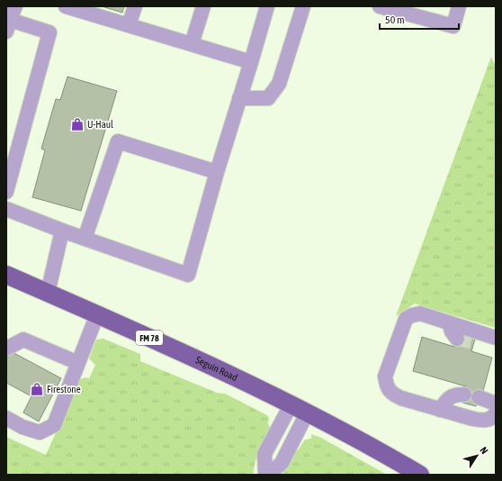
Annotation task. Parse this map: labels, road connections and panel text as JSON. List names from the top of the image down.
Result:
{
  "streets": {
    "main road": ["FM 78", "Seguin Road"]
  },
  "places": {
    "shop": ["U-Haul", "Firestone"]
  },
  "scale_bar": "50 m",
  "north": "top right"
}
